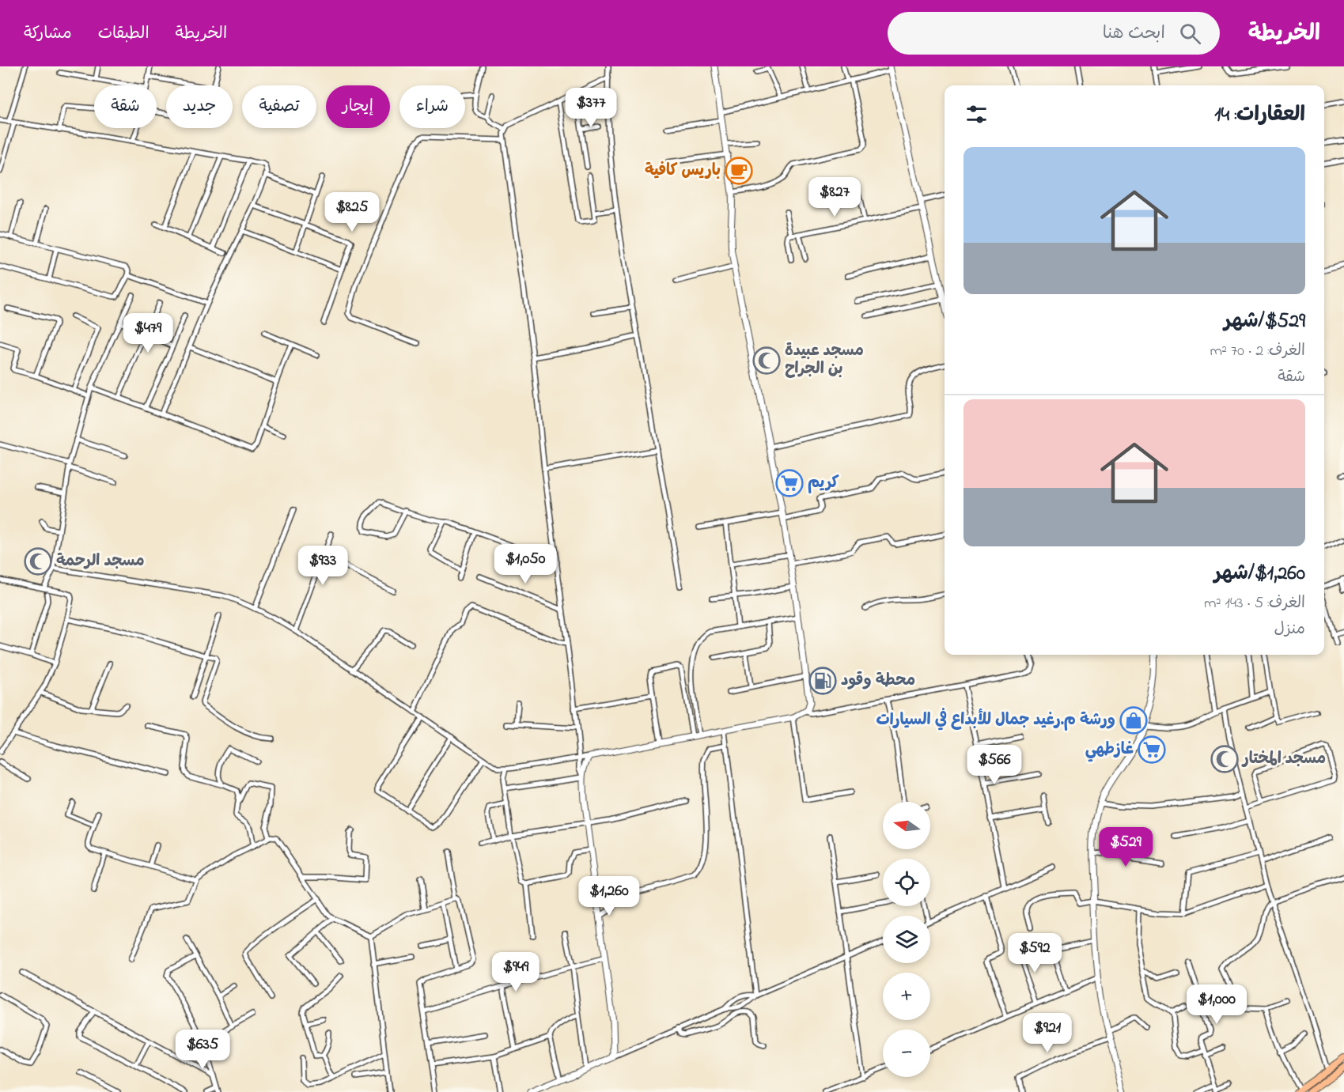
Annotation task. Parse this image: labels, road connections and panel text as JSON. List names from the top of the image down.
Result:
{
  "places": {
    "cafe": ["باريس كافية"],
    "mosque": ["مسجد عبيدة بن الجراح", "مسجد الرحمة", "مسجد المختار"],
    "supermarket": ["كريم", "غازطهي"],
    "fuel station": ["محطة وقود"],
    "shop": ["ورشة م.رغيد جمال للأبداع في السيارات"]
  },
  "north": "left",
  "page": {
    "header": "الخريطة",
    "search": "ابحث هنا",
    "nav": ["الخريطة", "الطبقات", "مشاركة"],
    "chip": [
      "شراء",
      "إيجار",
      "تصفية",
      "جديد",
      "شقة"
    ],
    "heading": "العقارات: 14",
    "price": [
      "$377",
      "$827",
      "$825",
      "$479",
      "$1,050",
      "$933",
      "$566",
      "$529",
      "$1,260",
      "$592",
      "$949",
      "$1,000",
      "$921",
      "$635"
    ],
    "list": [
      {
        "name": "$529/شهر",
        "note": "الغرف: 2 · 70 m² · شقة"
      },
      {
        "name": "$1,260/شهر",
        "note": "الغرف: 5 · 143 m² · منزل"
      }
    ],
    "map_buttons": ["+", "−"]
  }
}
